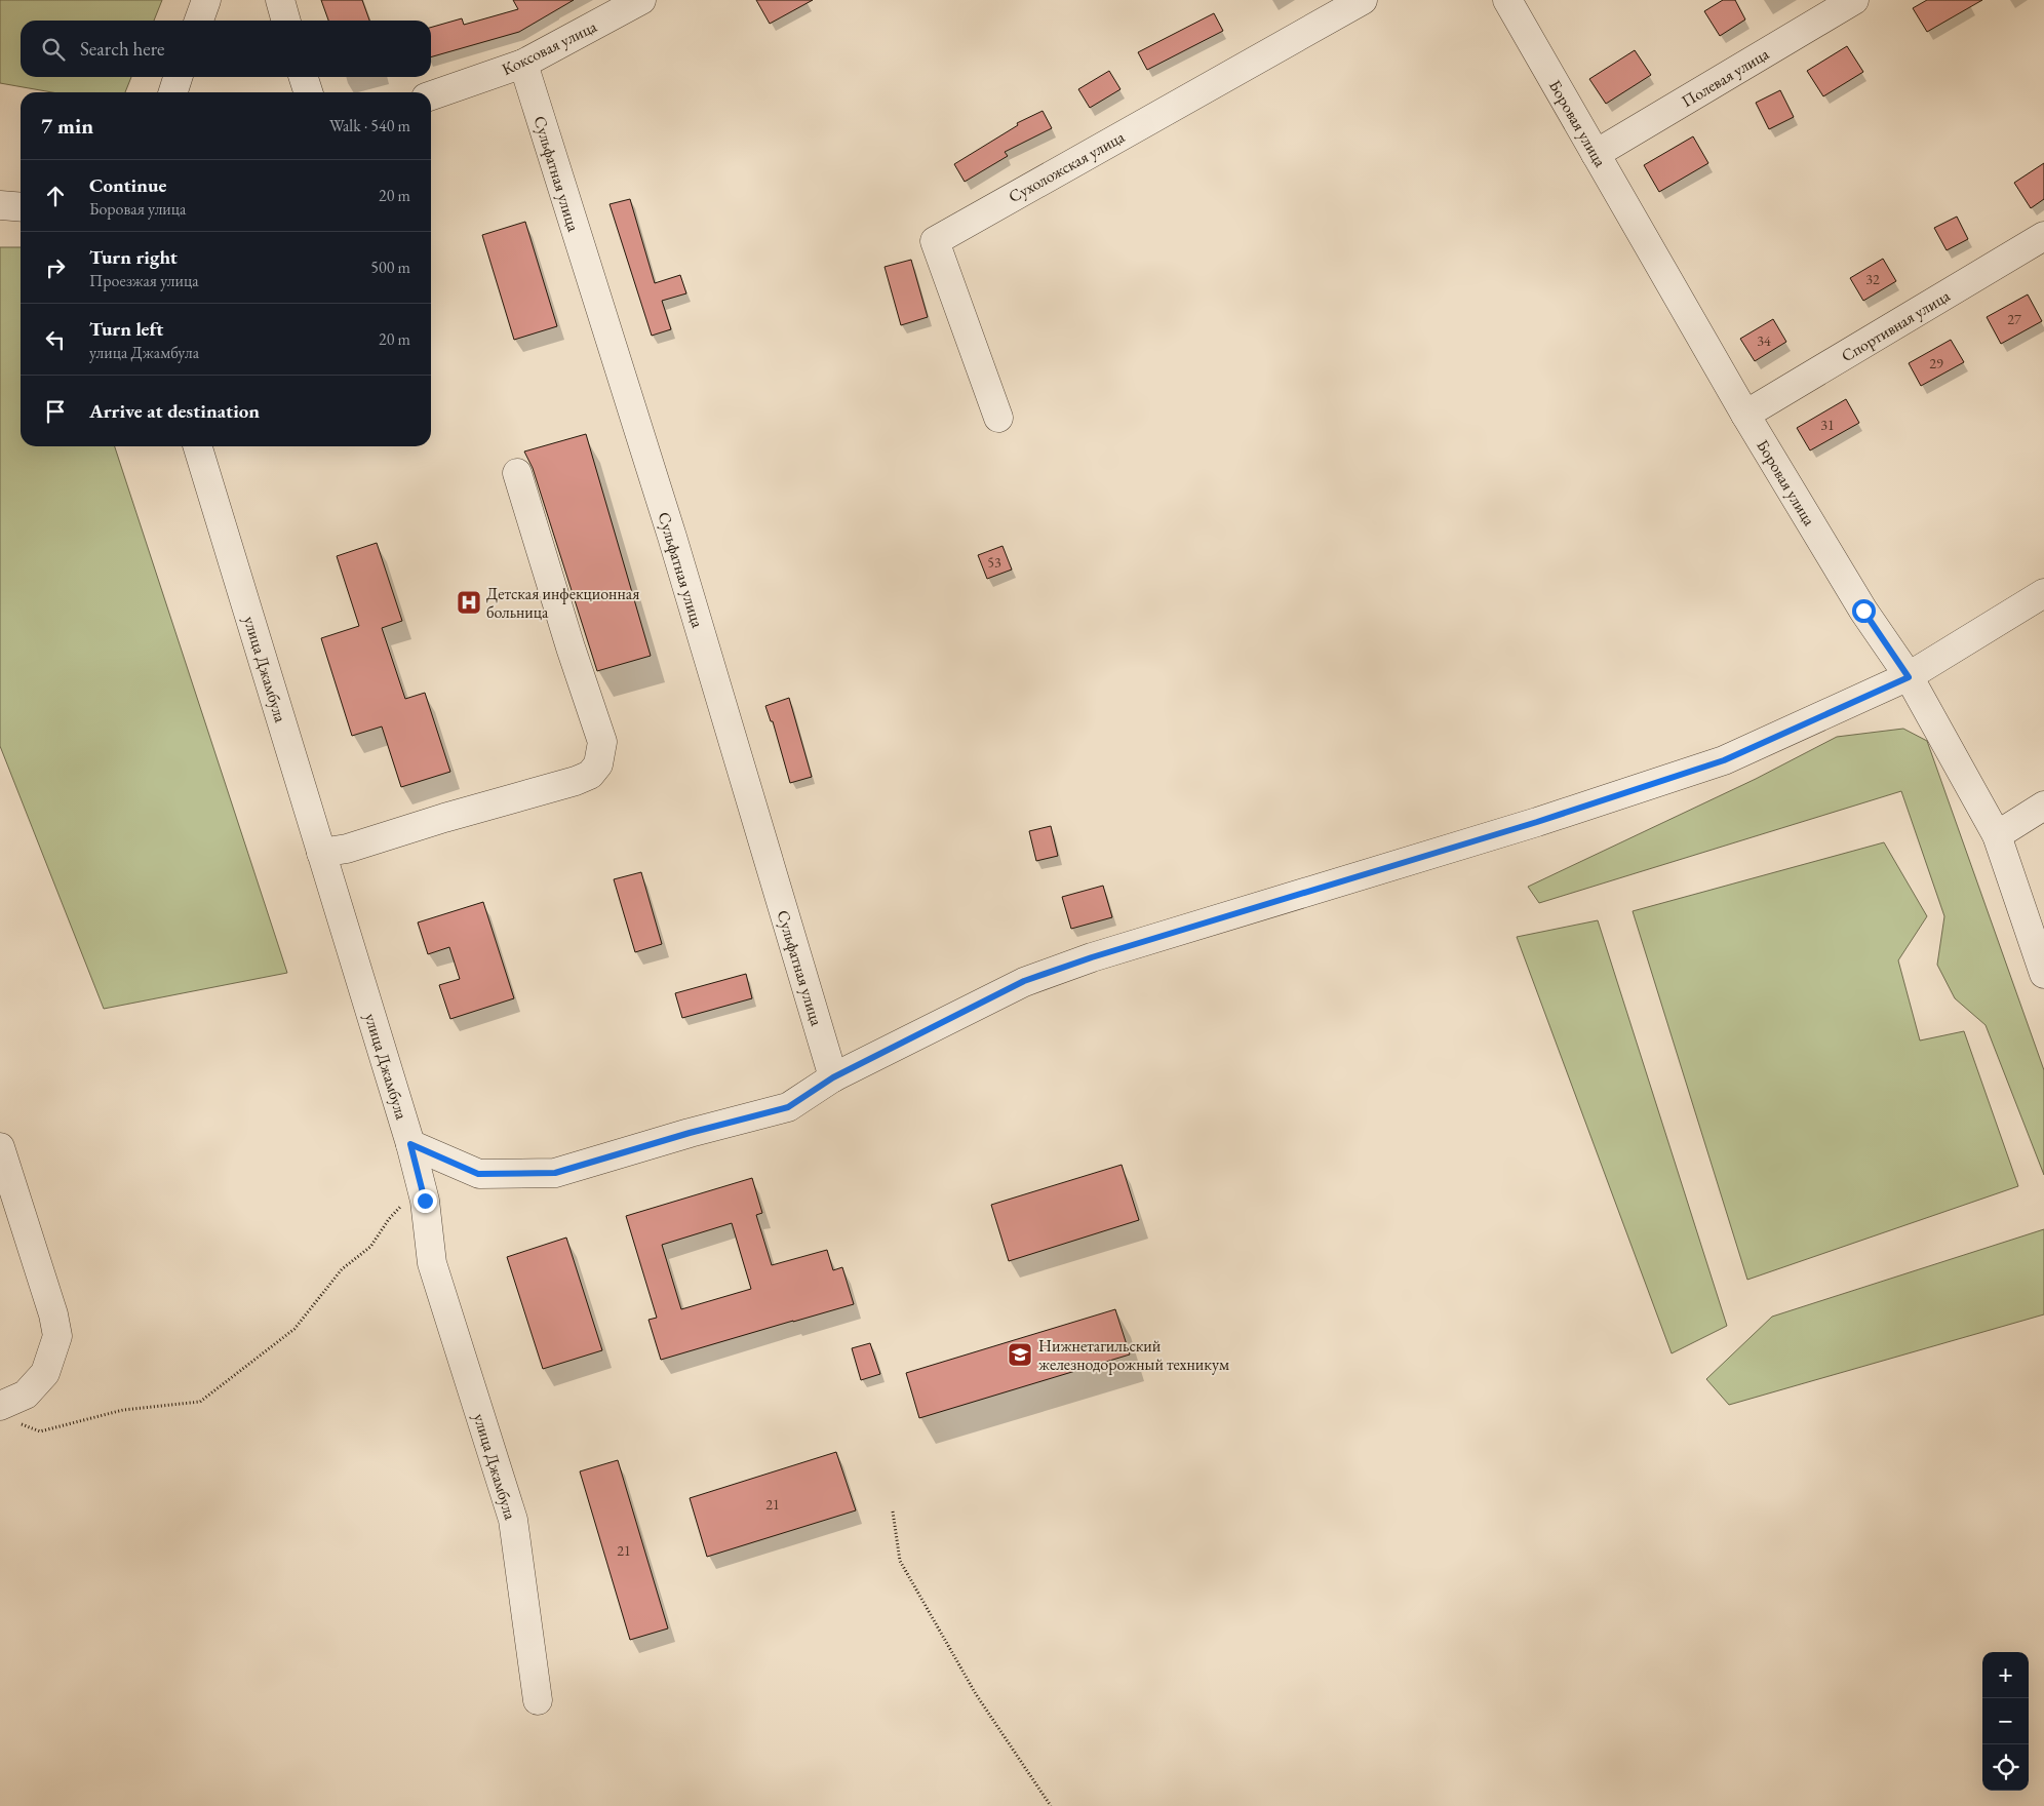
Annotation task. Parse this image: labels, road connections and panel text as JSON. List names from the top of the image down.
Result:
{
  "streets": {
    "street": [
      "Коксовая улица",
      "Полевая улица",
      "Боровая улица",
      "Сухоложская улица",
      "Сульфатная улица",
      "Спортивная улица",
      "улица Джамбула"
    ]
  },
  "crossings": [
    ["Коксовая улица", "Сульфатная улица"],
    ["Полевая улица", "Боровая улица"],
    ["Боровая улица", "Спортивная улица"]
  ],
  "places": {
    "hospital": ["Детская инфекционная больница"],
    "school or university": ["Нижнетагильский железнодорожный техникум"]
  },
  "house_numbers": [
    "32",
    "27",
    "34",
    "29",
    "31",
    "53",
    "21",
    "21"
  ],
  "page": {
    "search": "Search here",
    "heading": ["7 min", "Walk · 540 m"],
    "list": [
      ["Continue", "Боровая улица", "20 m"],
      ["Turn right", "Проезжая улица", "500 m"],
      ["Turn left", "улица Джамбула", "20 m"],
      "Arrive at destination"
    ],
    "map_buttons": ["+", "−"]
  }
}
